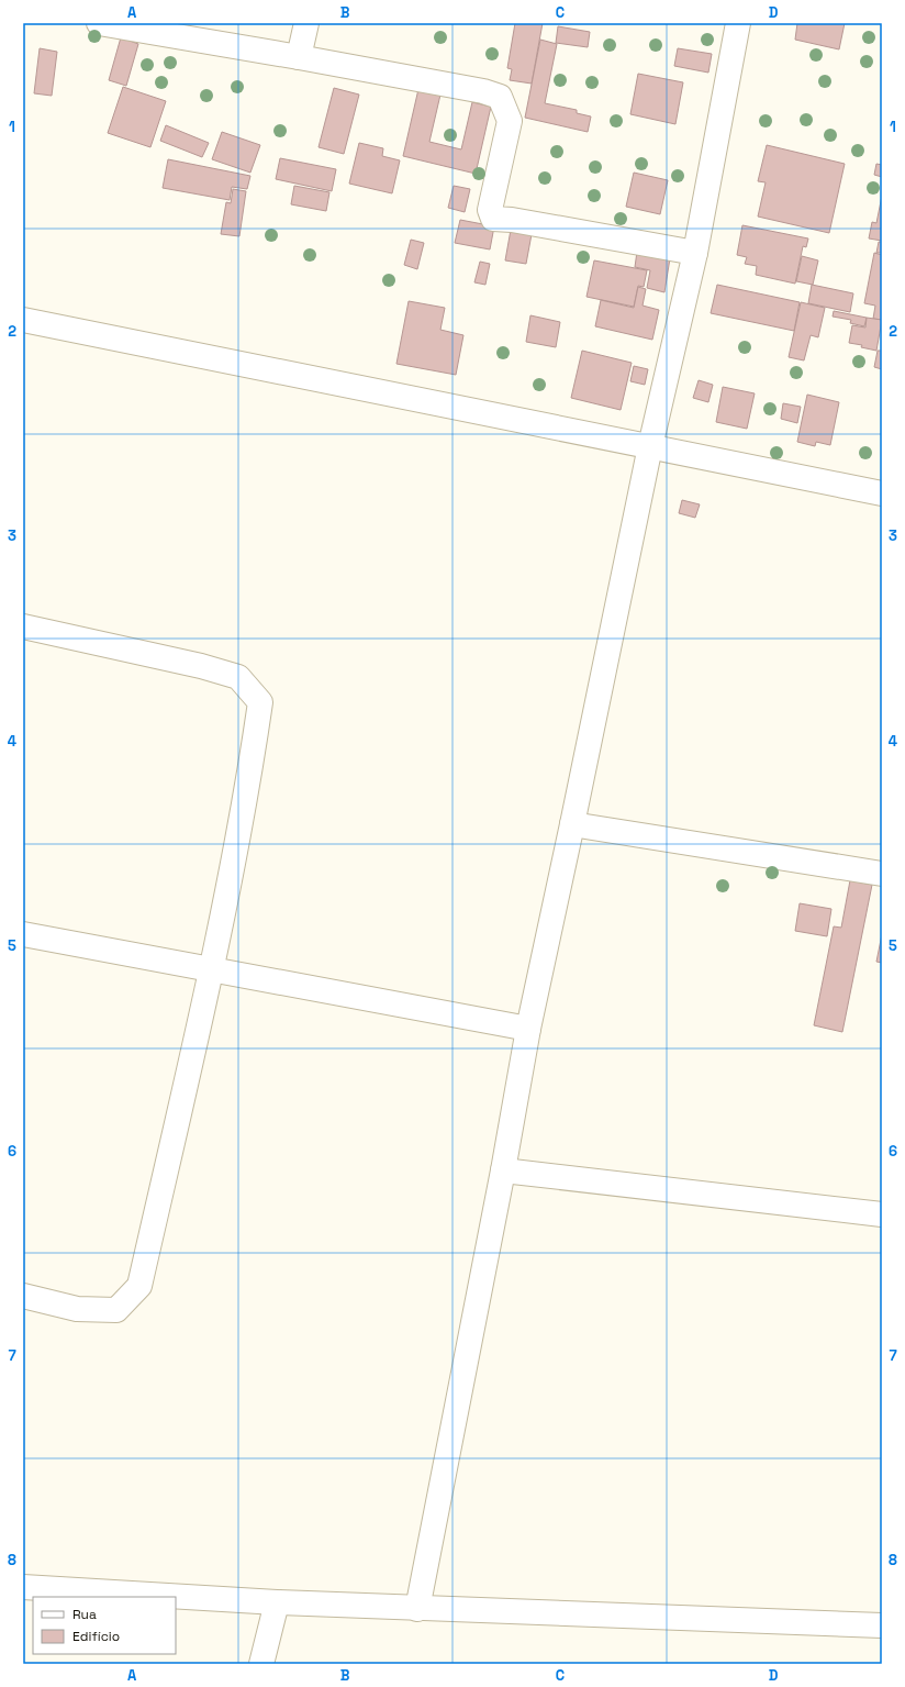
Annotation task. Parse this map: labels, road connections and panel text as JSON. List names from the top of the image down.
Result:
{
  "legend": ["Rua", "Edifício"],
  "grid": {
    "columns": [
      "A",
      "B",
      "C",
      "D"
    ],
    "rows": [
      "1",
      "2",
      "3",
      "4",
      "5",
      "6",
      "7",
      "8"
    ]
  }
}
